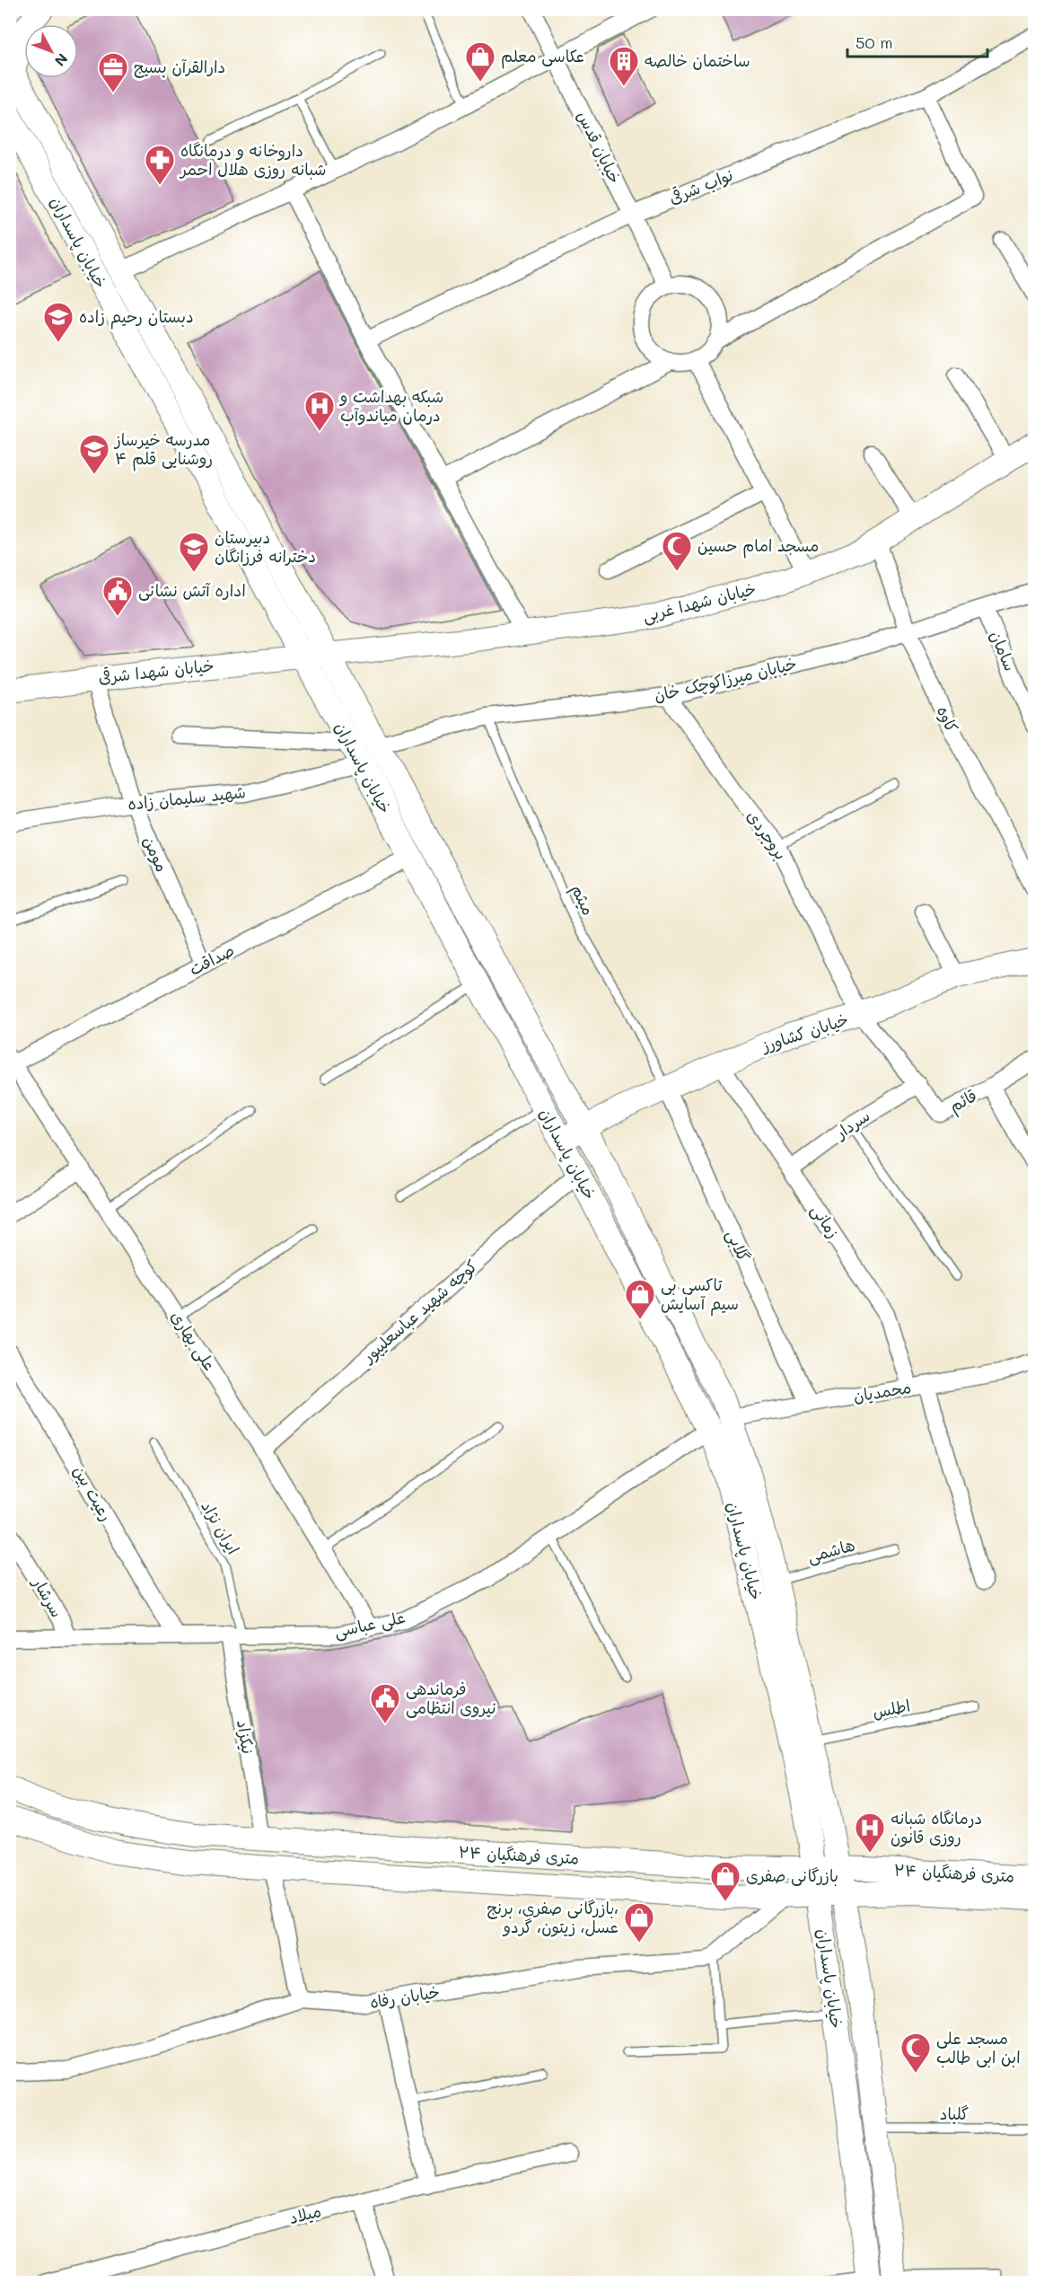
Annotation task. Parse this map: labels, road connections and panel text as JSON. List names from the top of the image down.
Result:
{
  "streets": {
    "main road": [
      "خیابان پاسداران",
      "خیابان شهدا غربی",
      "خیابان شهدا شرقی",
      "خیابان کشاورز",
      "۲۴ متری فرهنگیان"
    ],
    "street": [
      "خیابان قدس",
      "نواب شرقی",
      "سامان",
      "خیابان میرزاکوچک خان",
      "کاوه",
      "شهید سلیمان زاده",
      "بروجردی",
      "مومن",
      "صداقت",
      "قائم",
      "سردار",
      "زمانی",
      "گلابی",
      "کوچه شهید عباسعلیپور",
      "علی بهاری",
      "محمدیان",
      "رعیت بین",
      "سرشار",
      "علی عباسی",
      "نیکزاد",
      "خیابان رفاه",
      "میلاد"
    ],
    "lane": [
      "میثم",
      "ایران نژاد",
      "هاشمی",
      "اطلس",
      "گلباد"
    ]
  },
  "crossings": [
    ["خیابان قدس", "نواب شرقی"],
    ["خیابان پاسداران", "خیابان شهدا غربی"],
    ["خیابان پاسداران", "خیابان شهدا شرقی"],
    ["خیابان پاسداران", "خیابان میرزاکوچک خان"],
    ["خیابان پاسداران", "شهید سلیمان زاده"],
    ["خیابان پاسداران", "صداقت"],
    ["خیابان پاسداران", "خیابان کشاورز"],
    ["خیابان پاسداران", "کوچه شهید عباسعلیپور"],
    ["خیابان پاسداران", "محمدیان"],
    ["خیابان پاسداران", "هاشمی"],
    ["خیابان پاسداران", "علی عباسی"],
    ["خیابان پاسداران", "اطلس"],
    ["خیابان پاسداران", "۲۴ متری فرهنگیان"],
    ["خیابان پاسداران", "گلباد"],
    ["خیابان شهدا غربی", "خیابان شهدا شرقی"],
    ["خیابان شهدا غربی", "کاوه"],
    ["سامان", "خیابان میرزاکوچک خان"],
    ["خیابان شهدا شرقی", "مومن"],
    ["خیابان میرزاکوچک خان", "کاوه"],
    ["خیابان میرزاکوچک خان", "بروجردی"],
    ["خیابان میرزاکوچک خان", "میثم"],
    ["شهید سلیمان زاده", "مومن"],
    ["بروجردی", "خیابان کشاورز"],
    ["بروجردی", "قائم"],
    ["مومن", "صداقت"],
    ["میثم", "خیابان کشاورز"],
    ["میثم", "گلابی"],
    ["صداقت", "علی بهاری"],
    ["خیابان کشاورز", "قائم"],
    ["خیابان کشاورز", "زمانی"],
    ["خیابان کشاورز", "گلابی"],
    ["قائم", "سردار"],
    ["سردار", "زمانی"],
    ["زمانی", "محمدیان"],
    ["گلابی", "محمدیان"],
    ["کوچه شهید عباسعلیپور", "علی بهاری"],
    ["علی بهاری", "علی عباسی"],
    ["رعیت بین", "علی عباسی"],
    ["ایران نژاد", "علی عباسی"],
    ["ایران نژاد", "نیکزاد"],
    ["سرشار", "علی عباسی"],
    ["علی عباسی", "نیکزاد"],
    ["نیکزاد", "۲۴ متری فرهنگیان"],
    ["۲۴ متری فرهنگیان", "خیابان رفاه"]
  ],
  "places": {
    "shop": [
      "عکاسی معلم",
      "تاکسی بی سیم آسایش",
      "بازرگانی صفری",
      "بازرگانی صفری، برنج، عسل، زیتون، گردو"
    ],
    "building": ["ساختمان خالصه"],
    "office": ["دارالقرآن بسیج"],
    "pharmacy": ["داروخانه و درمانگاه شبانه روزی هلال احمر"],
    "school or university": ["دبستان رحیم زاده", "مدرسه خیرساز روشنایی قلم ۴", "دبیرستان دخترانه فرزانگان"],
    "hospital": ["شبکه بهداشت و درمان میاندوآب", "درمانگاه شبانه روزی قانون"],
    "mosque": ["مسجد امام حسین", "مسجد علی ابن ابی طالب"],
    "public building": ["اداره آتش نشانی", "فرماندهی نیروی انتظامی"]
  },
  "scale_bar": "50 m",
  "north": "bottom right"
}
